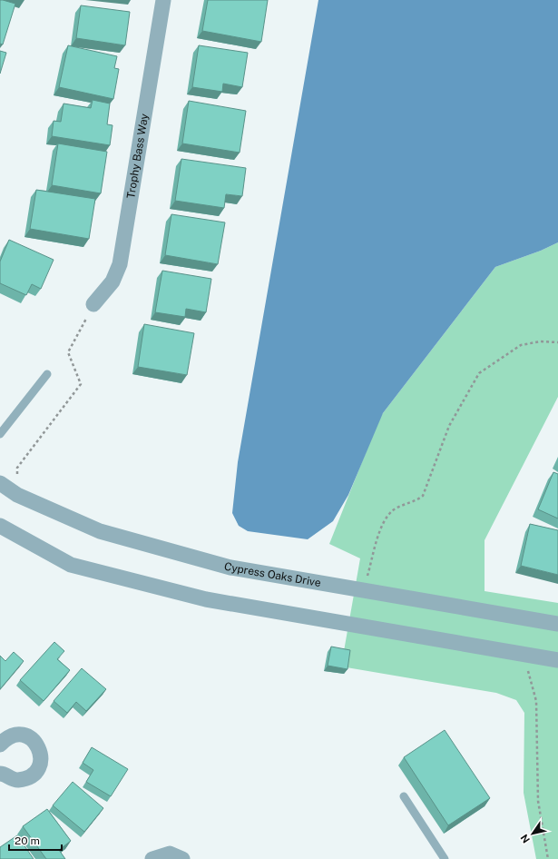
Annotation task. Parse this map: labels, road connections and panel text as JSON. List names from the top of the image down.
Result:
{
  "streets": {
    "street": ["Trophy Bass Way", "Cypress Oaks Drive"]
  },
  "scale_bar": "20 m",
  "north": "bottom left"
}
